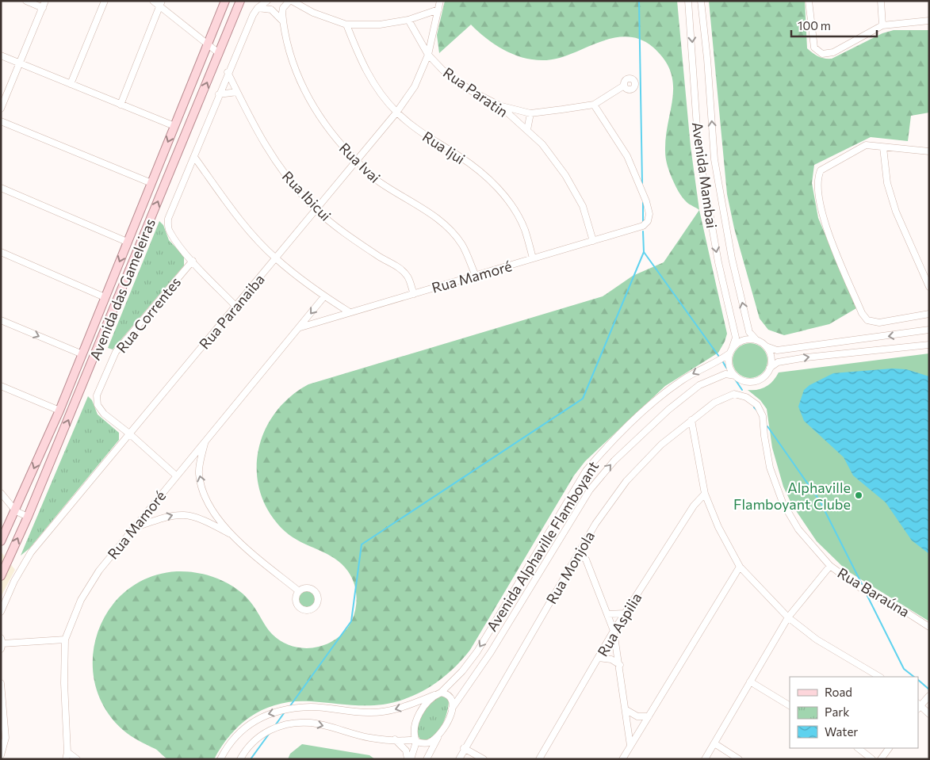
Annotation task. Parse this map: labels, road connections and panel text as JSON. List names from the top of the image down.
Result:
{
  "streets": {
    "main road": ["Avenida das Gameleiras"],
    "street": [
      "Rua Paratin",
      "Rua Ijui",
      "Rua Ivai",
      "Avenida Mambai",
      "Rua Ibicui",
      "Rua Mamoré",
      "Rua Paranaiba",
      "Rua Correntes",
      "Avenida Alphaville Flamboyant",
      "Rua Monjola",
      "Rua Baraúna",
      "Rua Aspilia"
    ]
  },
  "crossings": [
    ["Rua Paratin", "Rua Mamoré"],
    ["Rua Paratin", "Rua Paranaiba"],
    ["Rua Ijui", "Rua Mamoré"],
    ["Rua Ijui", "Rua Paranaiba"],
    ["Rua Ivai", "Rua Mamoré"],
    ["Rua Ivai", "Rua Paranaiba"],
    ["Avenida Mambai", "Avenida Alphaville Flamboyant"],
    ["Rua Ibicui", "Rua Mamoré"],
    ["Rua Ibicui", "Rua Paranaiba"],
    ["Rua Mamoré", "Rua Correntes"],
    ["Rua Paranaiba", "Rua Correntes"],
    ["Rua Monjola", "Rua Baraúna"]
  ],
  "places": ["Alphaville Flamboyant Clube"],
  "legend": ["Road", "Park", "Water"],
  "scale_bar": "100 m"
}
